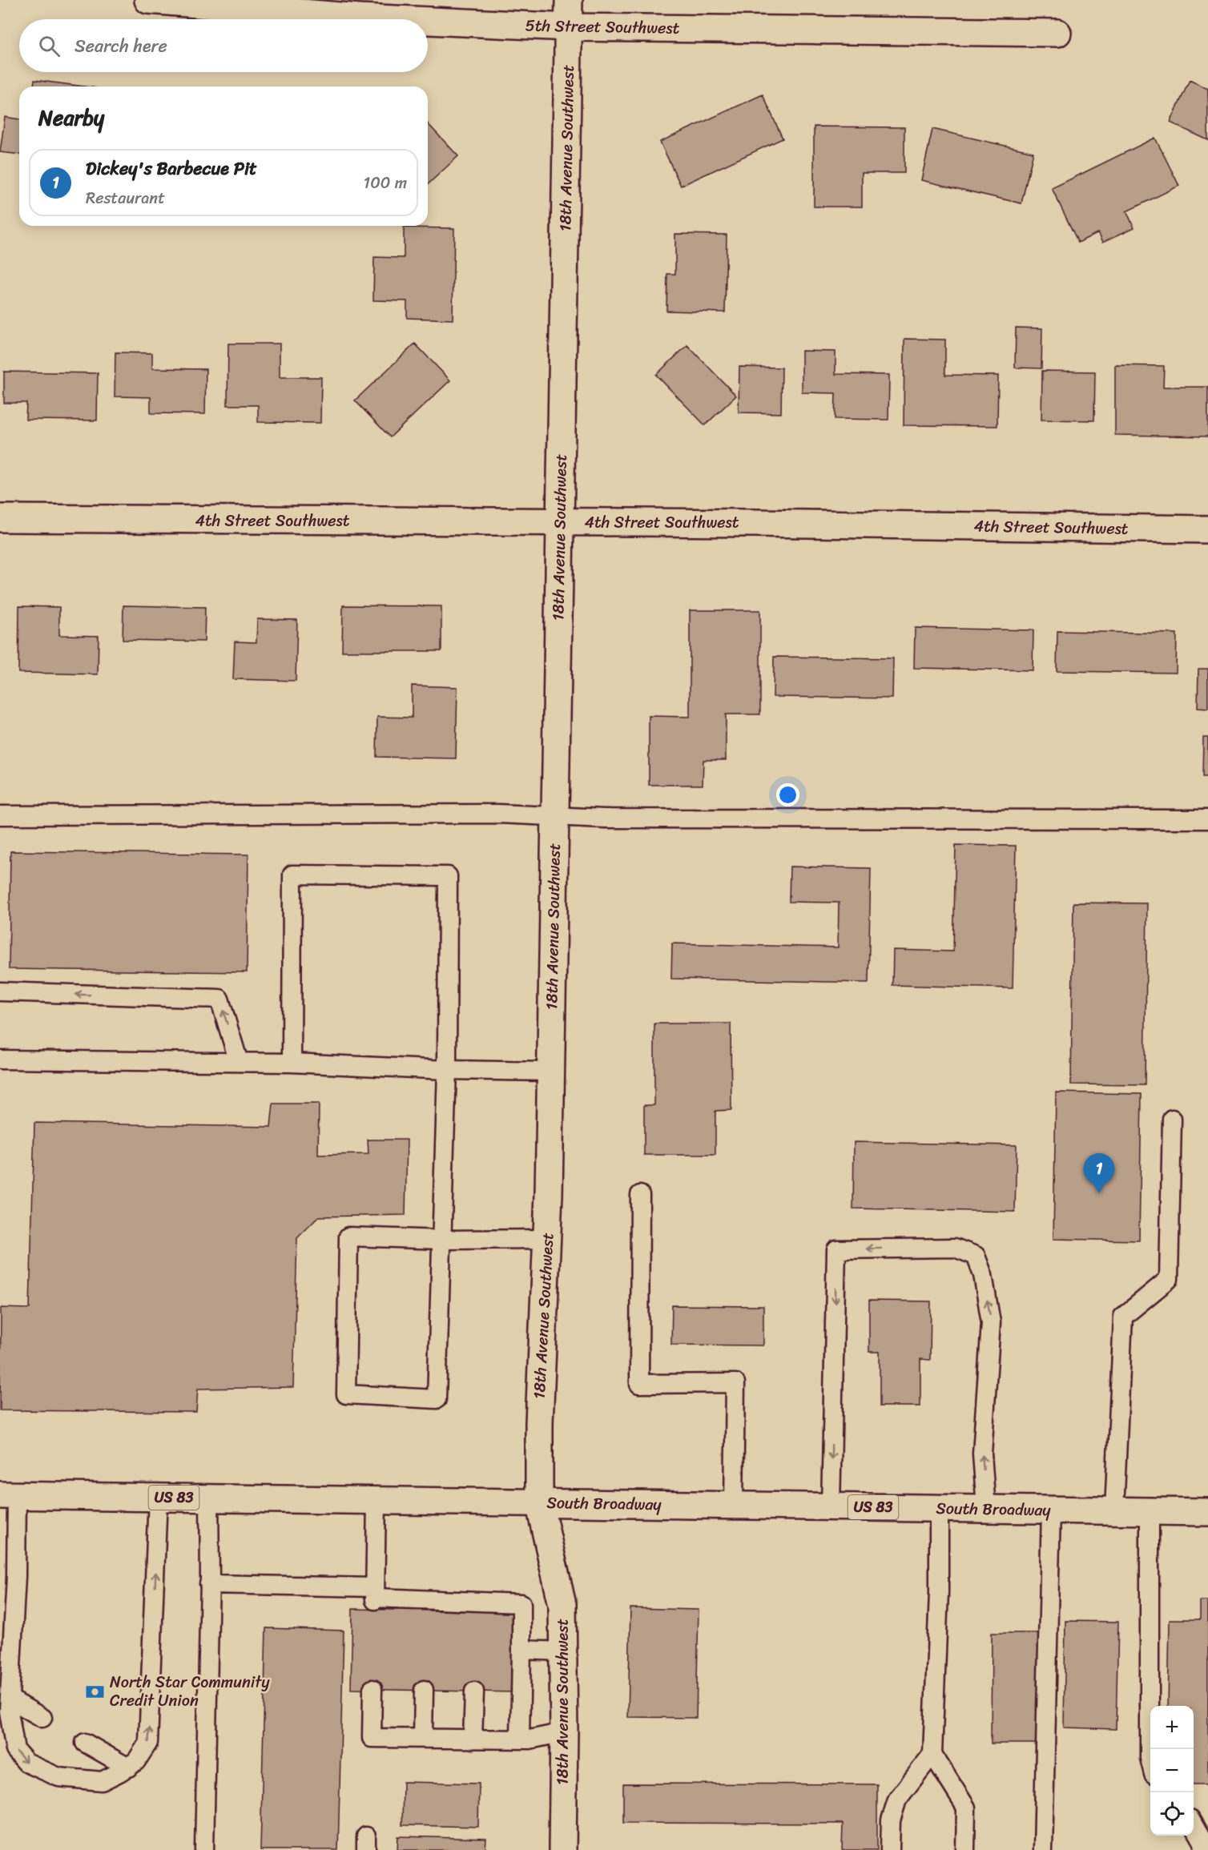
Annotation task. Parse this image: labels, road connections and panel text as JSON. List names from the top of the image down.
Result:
{
  "streets": {
    "street": [
      "5th Street Southwest",
      "18th Avenue Southwest",
      "4th Street Southwest",
      "US 83",
      "South Broadway"
    ]
  },
  "crossings": [
    ["5th Street Southwest", "18th Avenue Southwest"],
    ["18th Avenue Southwest", "4th Street Southwest"],
    ["18th Avenue Southwest", "South Broadway"]
  ],
  "places": {
    "bank": ["North Star Community Credit Union"]
  },
  "page": {
    "search": "Search here",
    "heading": "Nearby",
    "list": [
      {
        "mark": "1",
        "name": "Dickey's Barbecue Pit",
        "note": "Restaurant",
        "value": "100 m"
      }
    ],
    "pins": "1",
    "map_buttons": ["+", "−"]
  }
}
